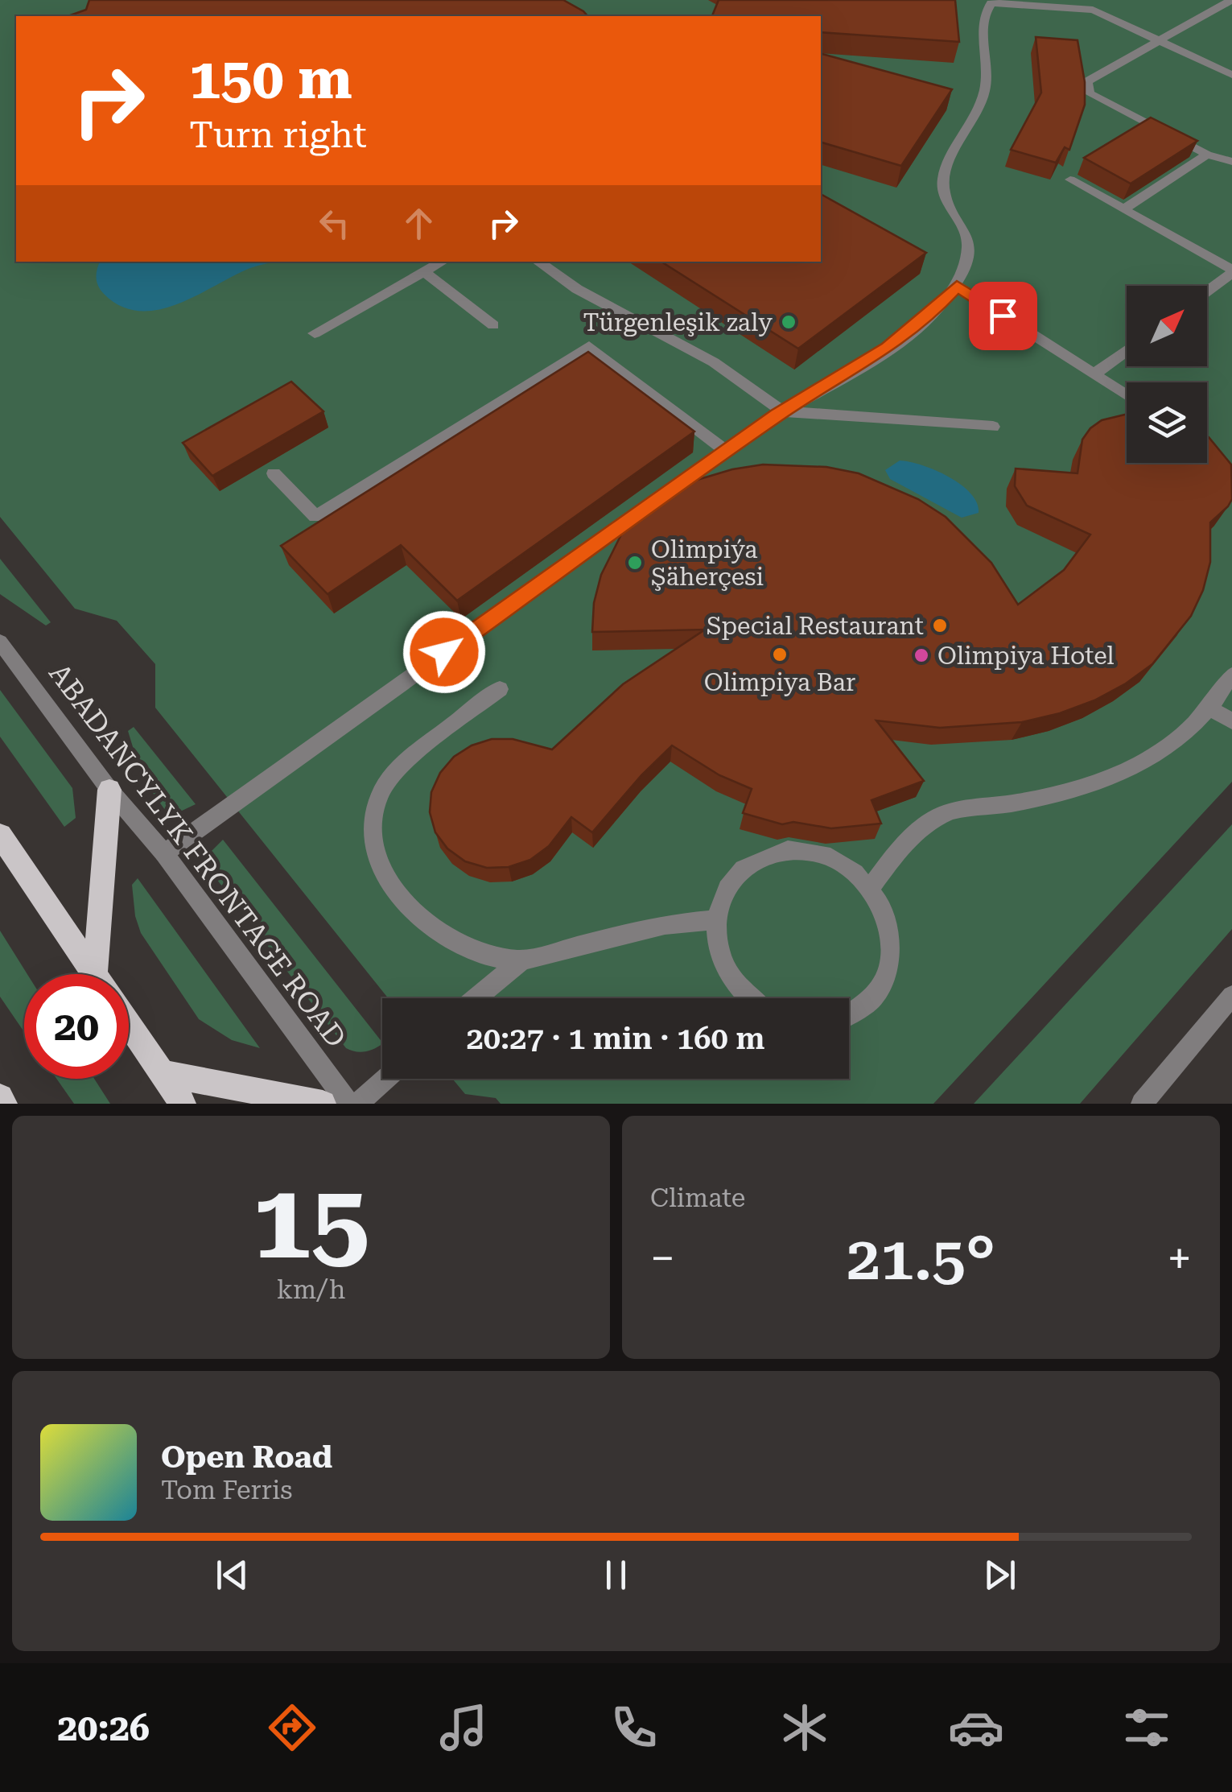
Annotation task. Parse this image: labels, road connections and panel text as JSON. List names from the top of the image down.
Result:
{
  "streets": {
    "street": ["ABADANCYLYK FRONTAGE ROAD"]
  },
  "places": [
    "Türgenleşik zaly",
    "Olimpiýa Şäherçesi",
    "Special Restaurant",
    "Olimpiya Bar",
    "Olimpiya Hotel"
  ],
  "north": "top right",
  "page": {
    "turn": ["150 m", "Turn right"],
    "limit": "20",
    "trip": "20:27 · 1 min · 160 m",
    "tile": [
      ["15", "km/h"],
      "Climate"
    ],
    "heat": ["−", "21.5°", "+"],
    "song": ["Open Road", "Tom Ferris"],
    "tabs": "20:26"
  }
}
